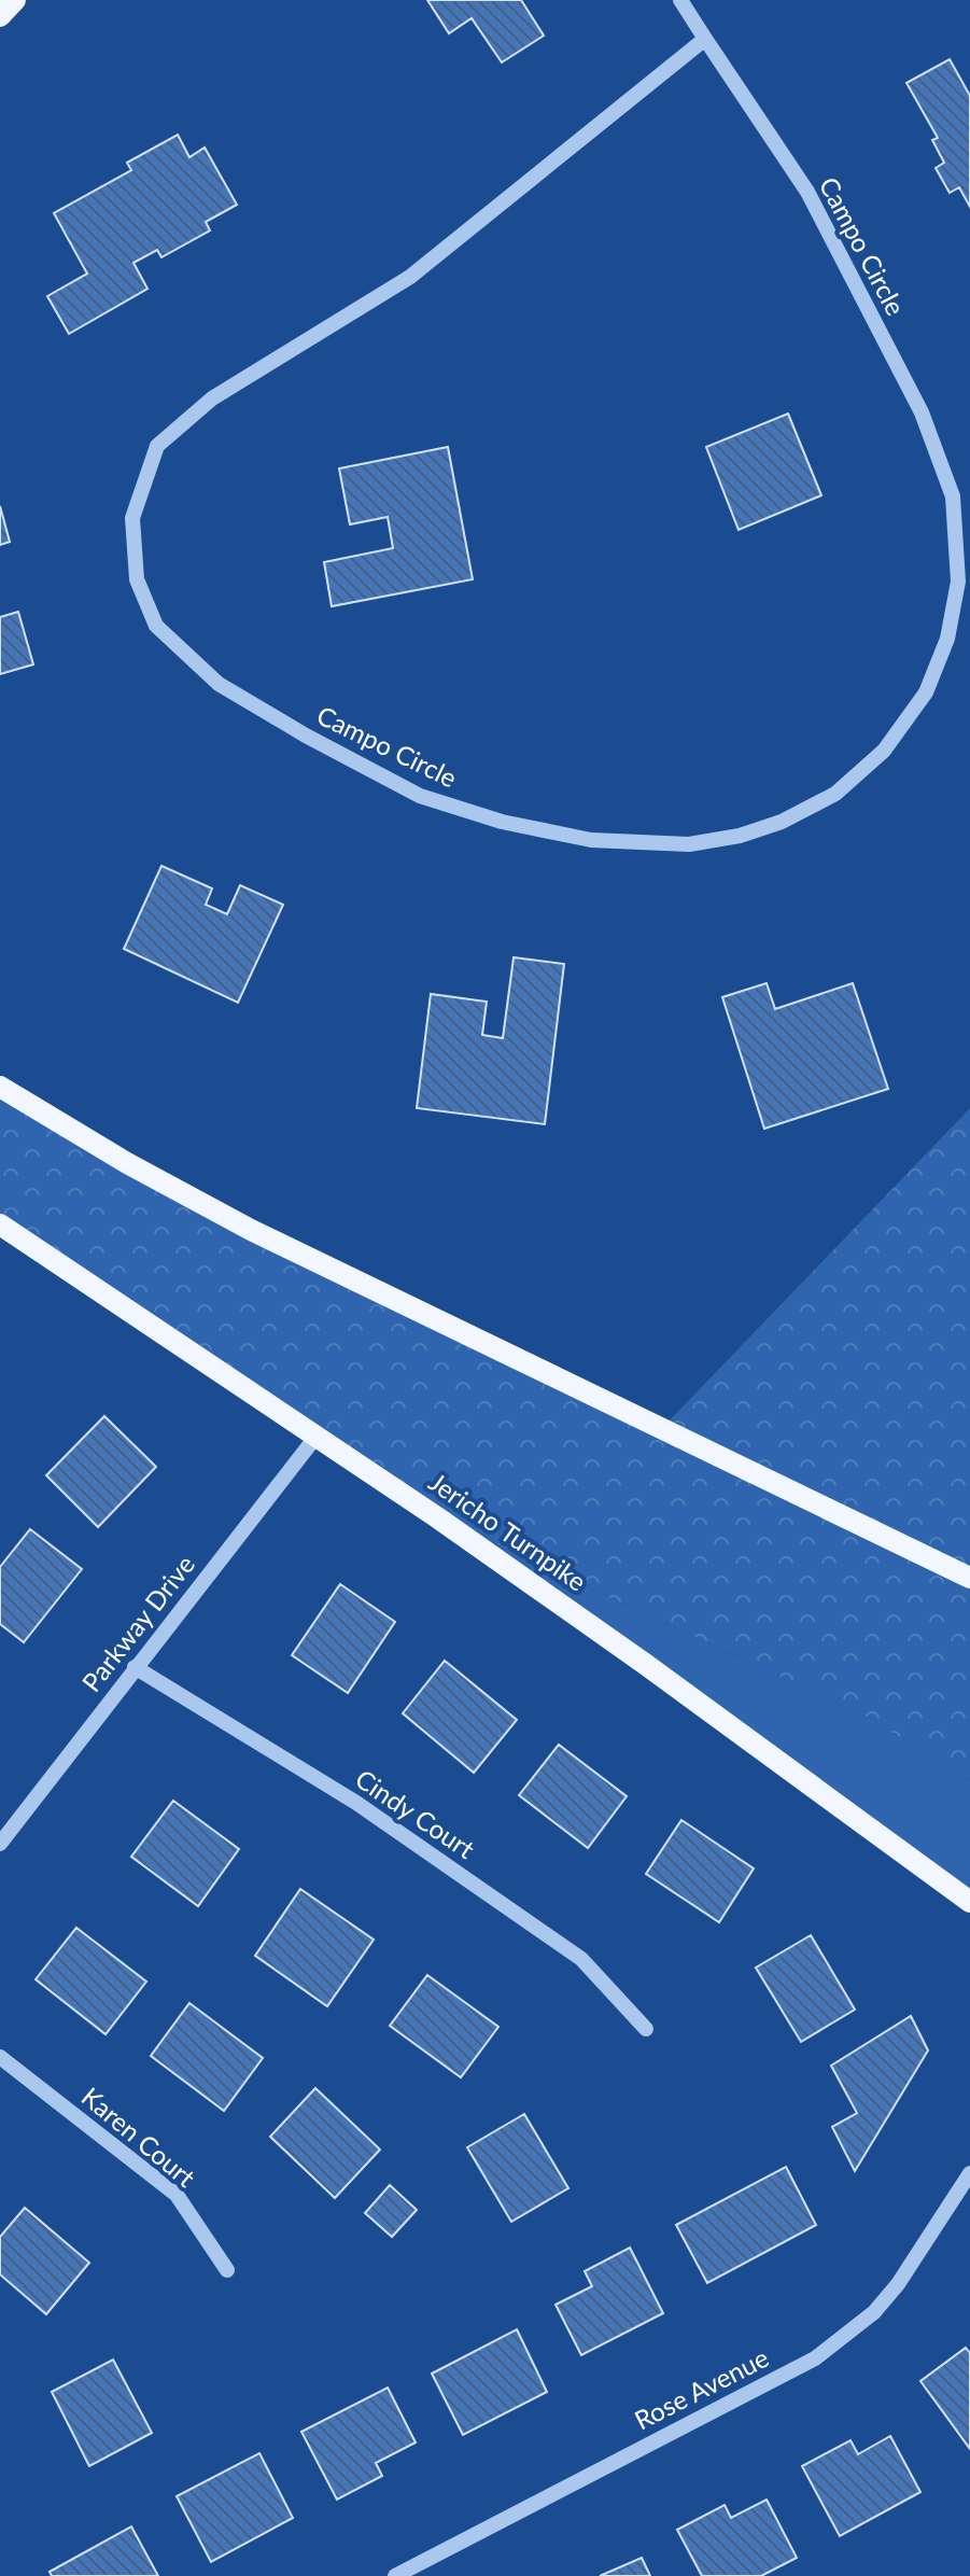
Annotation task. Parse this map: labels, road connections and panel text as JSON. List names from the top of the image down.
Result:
{
  "streets": {
    "main road": ["Jericho Turnpike"],
    "street": [
      "Campo Circle",
      "Parkway Drive",
      "Cindy Court",
      "Karen Court",
      "Rose Avenue"
    ]
  },
  "crossings": [
    ["Jericho Turnpike", "Parkway Drive"],
    ["Parkway Drive", "Cindy Court"]
  ]
}
